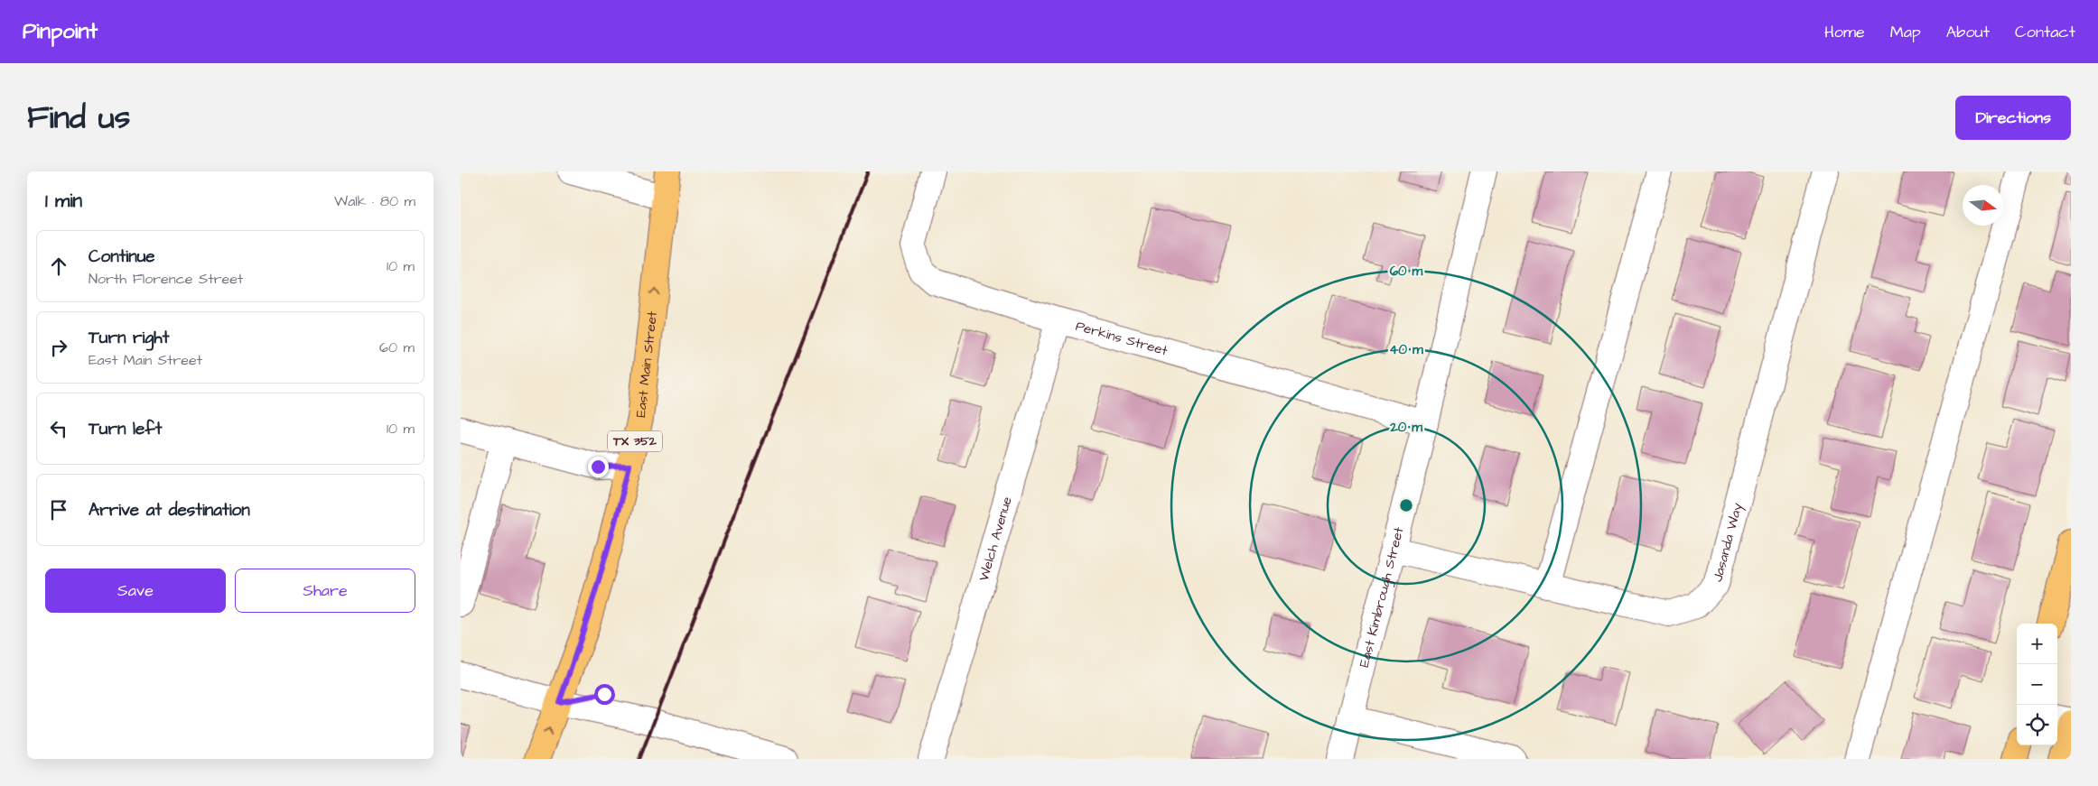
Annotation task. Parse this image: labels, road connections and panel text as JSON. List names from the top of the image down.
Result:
{
  "streets": {
    "main road": ["East Main Street", "TX 352"],
    "street": [
      "Perkins Street",
      "Welch Avenue",
      "Jasanda Way",
      "East Kimbrough Street"
    ]
  },
  "crossings": [
    ["Perkins Street", "Welch Avenue"],
    ["Perkins Street", "East Kimbrough Street"],
    ["Jasanda Way", "East Kimbrough Street"]
  ],
  "one_way": ["East Main Street"],
  "north": "right",
  "page": {
    "header": "Pinpoint",
    "nav": [
      "Home",
      "Map",
      "About",
      "Contact"
    ],
    "title": "Find us",
    "buttons": [
      "Directions",
      ["Save", "Share"]
    ],
    "heading": ["1 min", "Walk · 80 m"],
    "list": [
      ["Continue", "North Florence Street", "10 m"],
      ["Turn right", "East Main Street", "60 m"],
      ["Turn left", "10 m"],
      "Arrive at destination"
    ],
    "map_buttons": ["+", "−"]
  },
  "rings": ["60 m", "40 m", "20 m"]
}
